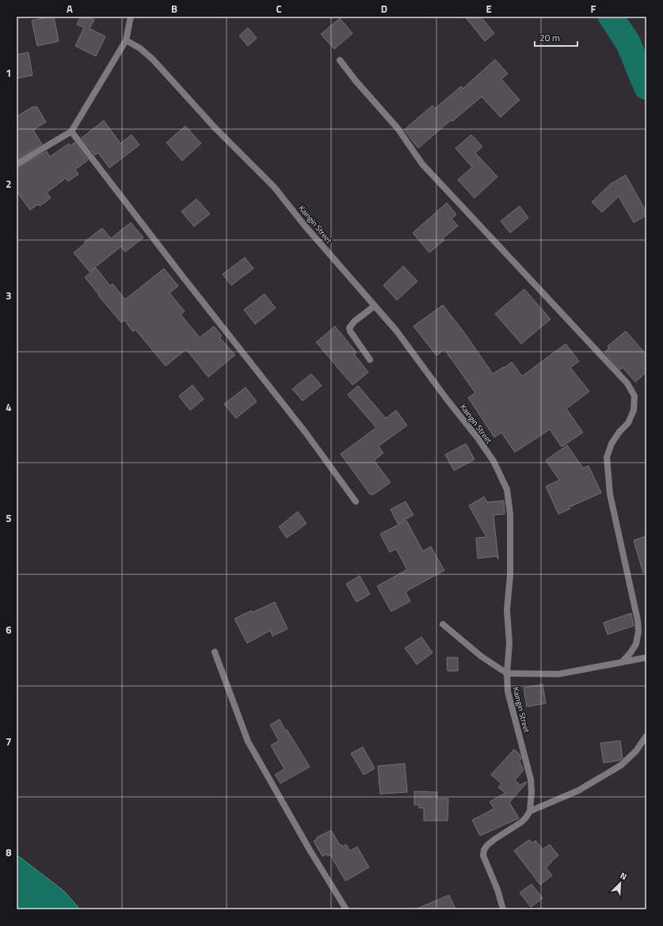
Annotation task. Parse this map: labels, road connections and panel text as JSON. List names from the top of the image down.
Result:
{
  "streets": {
    "street": ["Kaingin Street"]
  },
  "scale_bar": "20 m",
  "north": "top right",
  "grid": {
    "columns": [
      "A",
      "B",
      "C",
      "D",
      "E",
      "F"
    ],
    "rows": [
      "1",
      "2",
      "3",
      "4",
      "5",
      "6",
      "7",
      "8"
    ]
  }
}
